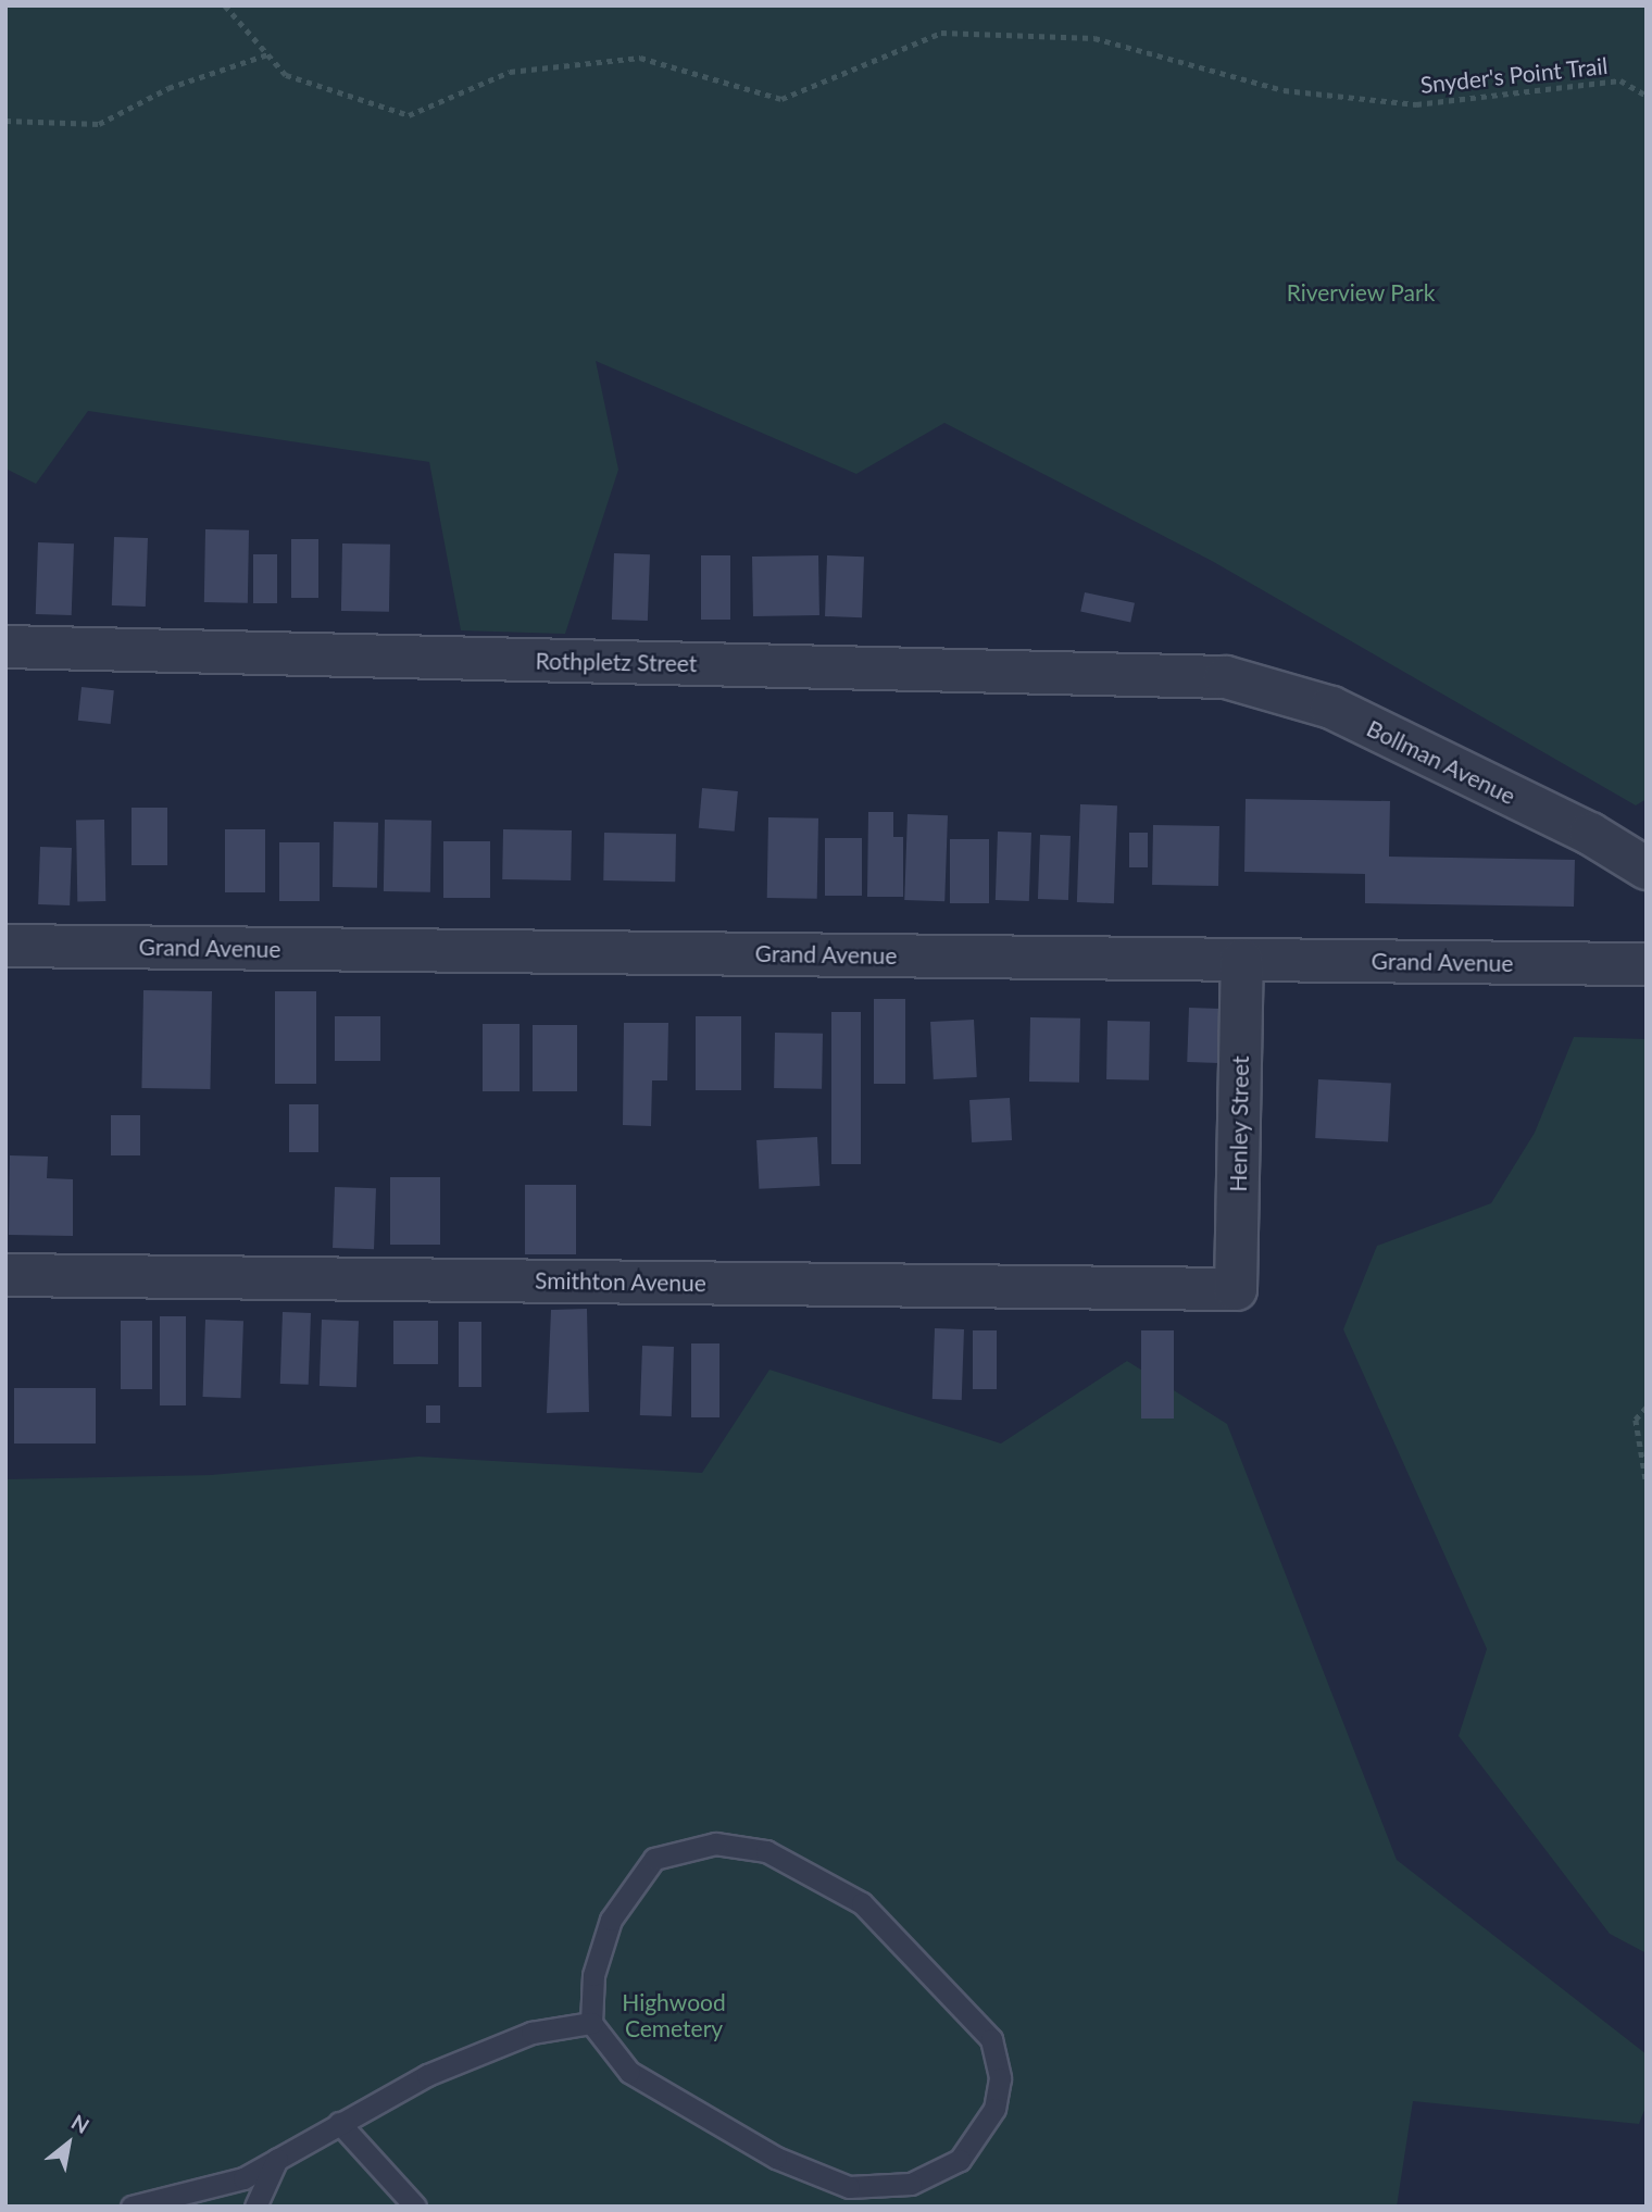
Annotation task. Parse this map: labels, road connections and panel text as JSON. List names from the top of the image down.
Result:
{
  "streets": {
    "street": [
      "Rothpletz Street",
      "Bollman Avenue",
      "Grand Avenue",
      "Henley Street",
      "Smithton Avenue"
    ],
    "path": ["Snyder's Point Trail"]
  },
  "crossings": [
    ["Rothpletz Street", "Bollman Avenue"],
    ["Grand Avenue", "Henley Street"],
    ["Henley Street", "Smithton Avenue"]
  ],
  "parks": ["Riverview Park", "Highwood Cemetery"],
  "north": "top right"
}
